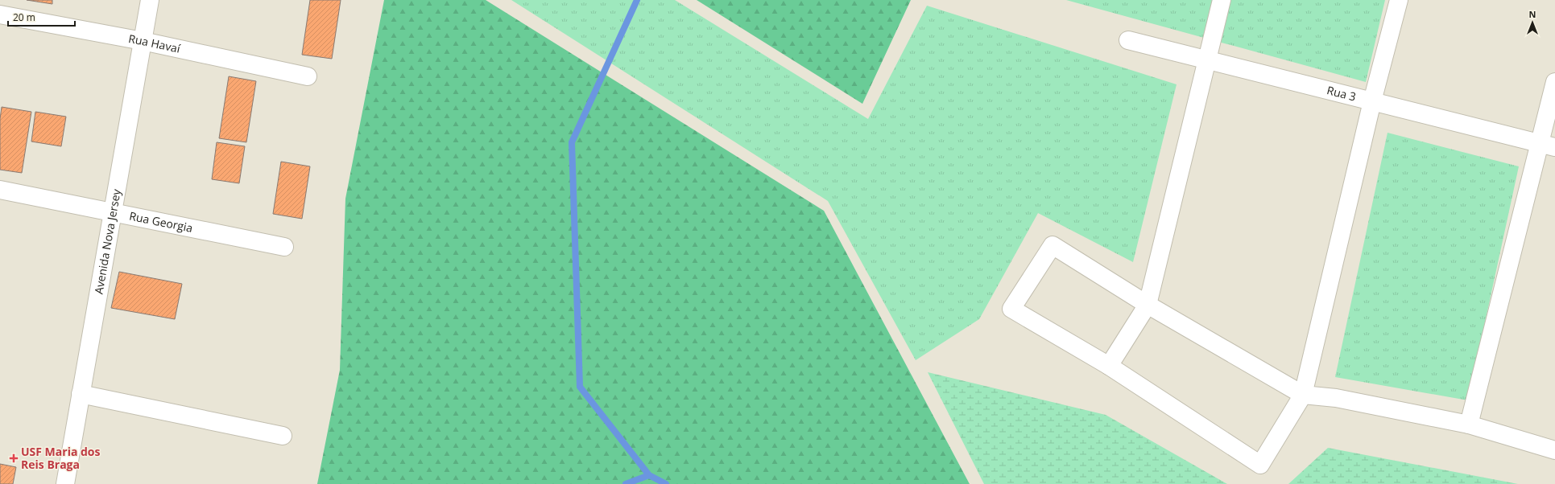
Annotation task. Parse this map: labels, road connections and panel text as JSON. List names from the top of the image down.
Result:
{
  "streets": {
    "street": [
      "Rua Havaí",
      "Rua 3",
      "Rua Georgia",
      "Avenida Nova Jersey"
    ]
  },
  "crossings": [
    ["Rua Havaí", "Avenida Nova Jersey"],
    ["Rua Georgia", "Avenida Nova Jersey"]
  ],
  "places": {
    "health": ["USF Maria dos Reis Braga"]
  },
  "scale_bar": "20 m",
  "north": "top"
}
